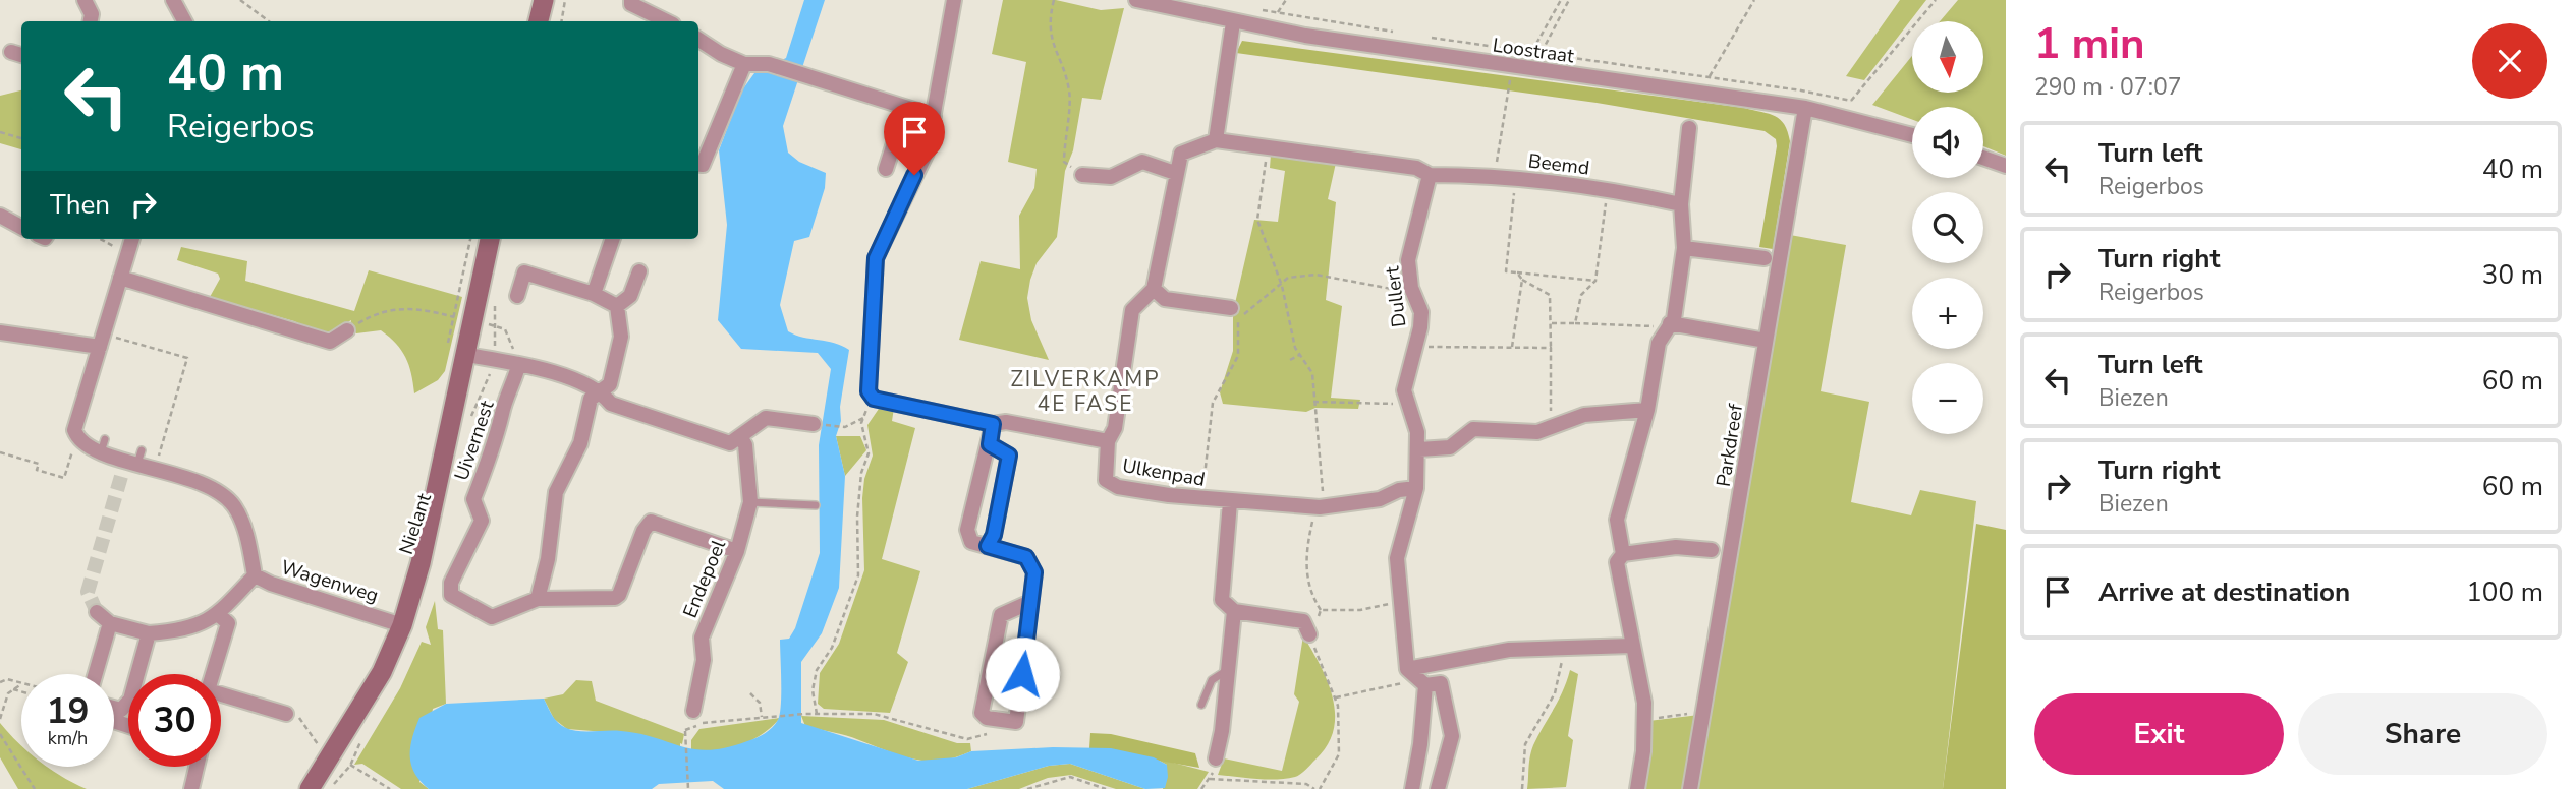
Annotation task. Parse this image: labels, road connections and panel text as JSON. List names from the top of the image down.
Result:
{
  "streets": {
    "street": [
      "Loostraat",
      "Beemd",
      "Dullert",
      "Uivernest",
      "Parkdreef",
      "Ulkenpad",
      "Nielant",
      "Endepoel",
      "Wagenweg"
    ]
  },
  "crossings": [
    ["Loostraat", "Parkdreef"],
    ["Beemd", "Dullert"],
    ["Dullert", "Ulkenpad"],
    ["Uivernest", "Endepoel"],
    ["Nielant", "Wagenweg"]
  ],
  "districts": ["ZILVERKAMP 4E FASE"],
  "north": "bottom",
  "page": {
    "heading": ["1 min", "290 m · 07:07"],
    "map_buttons": ["+", "−"],
    "turn": ["40 m", "Reigerbos"],
    "list": [
      {
        "name": "Turn left",
        "note": "Reigerbos",
        "value": "40 m"
      },
      {
        "name": "Turn right",
        "note": "Reigerbos",
        "value": "30 m"
      },
      {
        "name": "Turn left",
        "note": "Biezen",
        "value": "60 m"
      },
      {
        "name": "Turn right",
        "note": "Biezen",
        "value": "60 m"
      },
      {
        "name": "Arrive at destination",
        "value": "100 m"
      }
    ],
    "then": "Then",
    "speed": "19 km/h",
    "limit": "30",
    "buttons": ["Exit", "Share"]
  }
}
